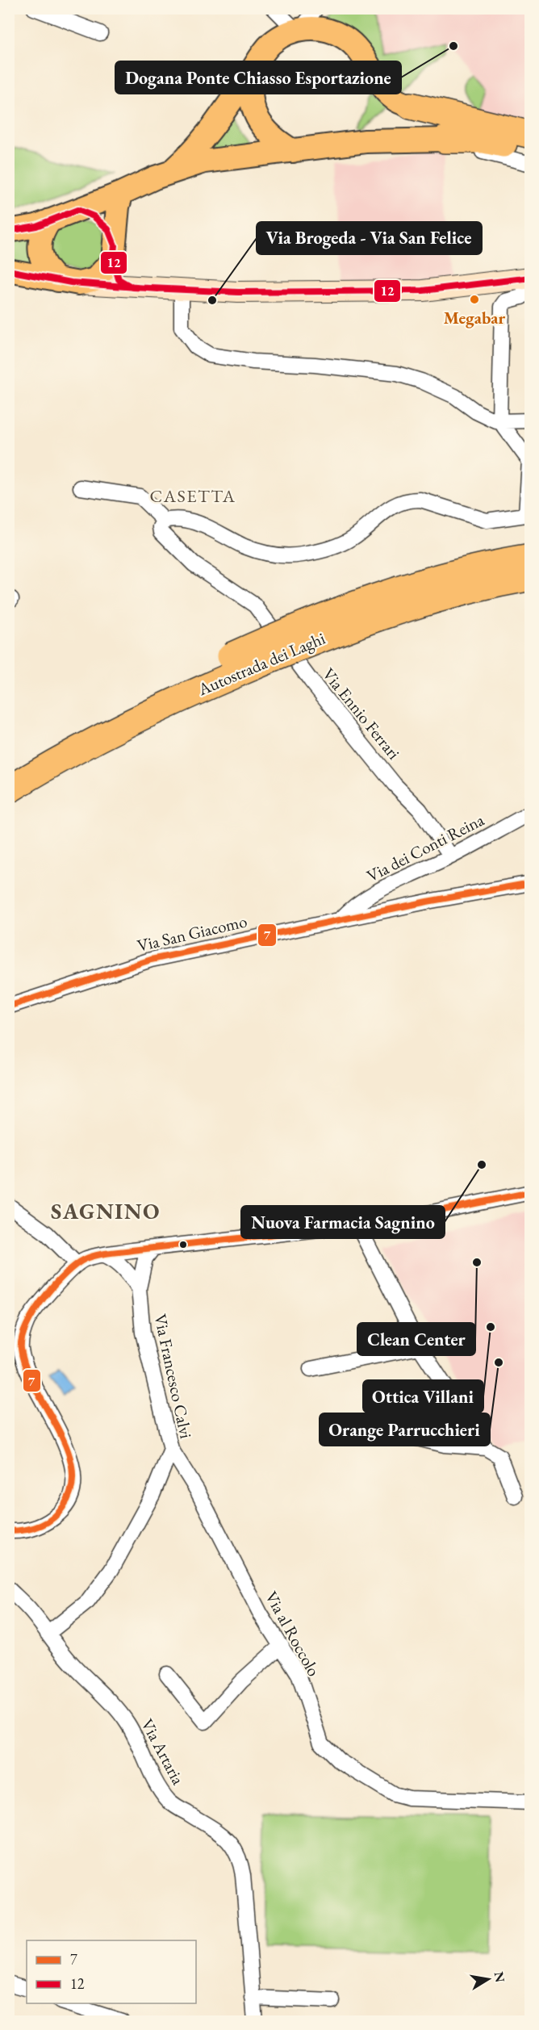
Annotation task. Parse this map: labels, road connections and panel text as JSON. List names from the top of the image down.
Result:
{
  "streets": {
    "highway": ["Autostrada dei Laghi"],
    "street": [
      "Via Ennio Ferrari",
      "Via dei Conti Reina",
      "Via San Giacomo",
      "Via Francesco Calvi",
      "Via al Roccolo",
      "Via Artaria"
    ]
  },
  "crossings": [
    ["Via Ennio Ferrari", "Via dei Conti Reina"],
    ["Via dei Conti Reina", "Via San Giacomo"],
    ["Via Francesco Calvi", "Via al Roccolo"],
    ["Via Francesco Calvi", "Via Artaria"]
  ],
  "districts": ["CASETTA", "SAGNINO"],
  "places": [
    "Dogana Ponte Chiasso Esportazione",
    "Megabar",
    "Via Brogeda - Via San Felice",
    "Nuova Farmacia Sagnino",
    "Clean Center",
    "Ottica Villani",
    "Orange Parrucchieri"
  ],
  "lines": ["transit line 12", "transit line 7"],
  "legend": ["7", "12"],
  "north": "right"
}
